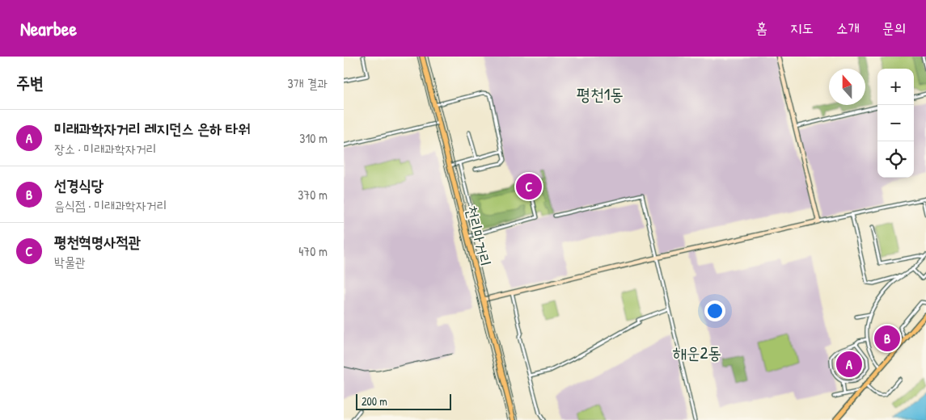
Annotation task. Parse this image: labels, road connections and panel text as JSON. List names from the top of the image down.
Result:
{
  "streets": {
    "highway": ["천리마거리"]
  },
  "districts": ["평천1동", "해운2동"],
  "scale_bar": "200 m",
  "north": "top",
  "page": {
    "header": "Nearbee",
    "nav": [
      "홈",
      "지도",
      "소개",
      "문의"
    ],
    "heading": ["주변", "3개 결과"],
    "map_buttons": ["+", "−"],
    "list": [
      {
        "mark": "A",
        "name": "미래과학자거리 레지던스 은하 타워",
        "note": "장소 · 미래과학자거리",
        "value": "310 m"
      },
      {
        "mark": "B",
        "name": "선경식당",
        "note": "음식점 · 미래과학자거리",
        "value": "370 m"
      },
      {
        "mark": "C",
        "name": "평천혁명사적관",
        "note": "박물관",
        "value": "470 m"
      }
    ],
    "pins": ["C", "B", "A"],
    "scale": "200 m"
  }
}
